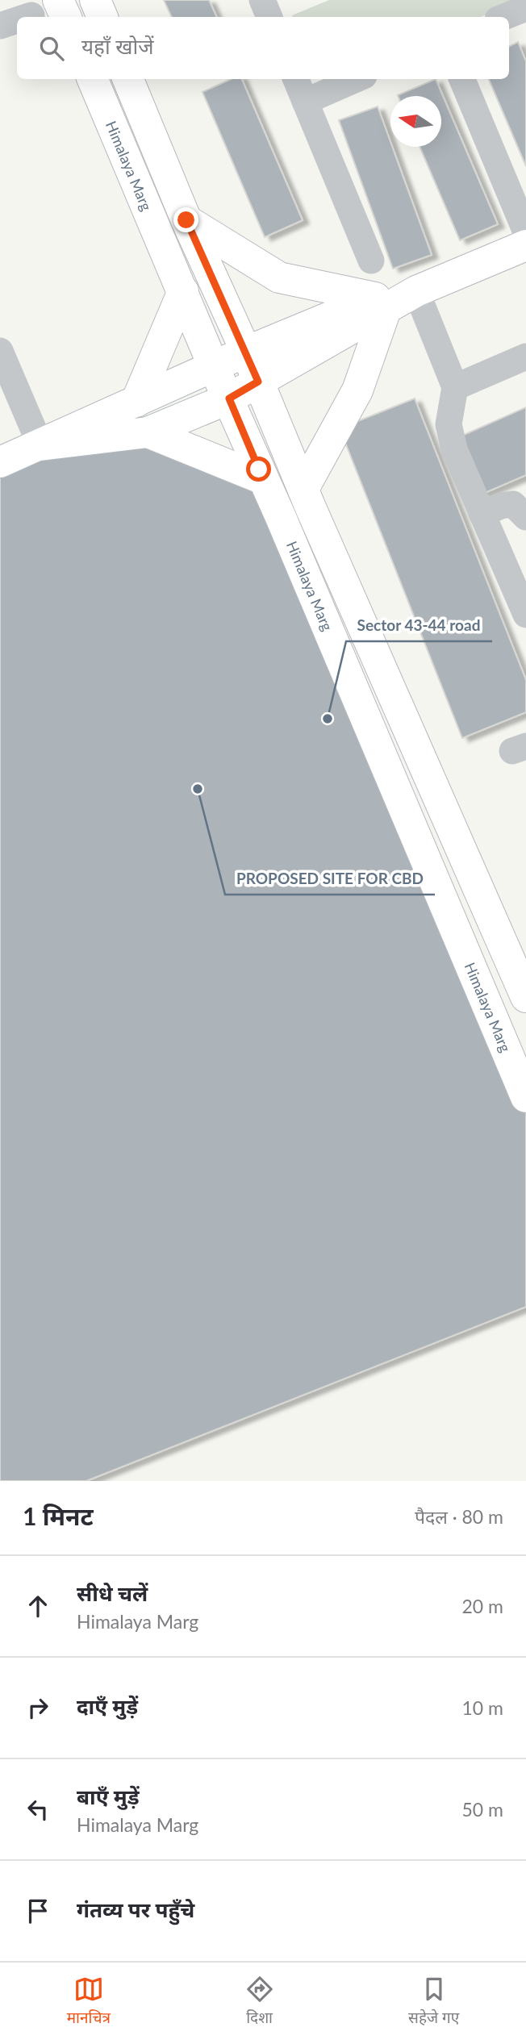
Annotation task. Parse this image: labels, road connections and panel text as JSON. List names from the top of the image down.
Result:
{
  "streets": {
    "main road": ["Himalaya Marg"]
  },
  "places": ["Sector 43-44 road", "PROPOSED SITE FOR CBD"],
  "north": "left",
  "page": {
    "search": "यहाँ खोजें",
    "heading": ["1 मिनट", "पैदल · 80 m"],
    "list": [
      ["सीधे चलें", "Himalaya Marg", "20 m"],
      ["दाएँ मुड़ें", "10 m"],
      ["बाएँ मुड़ें", "Himalaya Marg", "50 m"],
      "गंतव्य पर पहुँचे"
    ],
    "nav": ["मानचित्र", "दिशा", "सहेजे गए"]
  }
}
